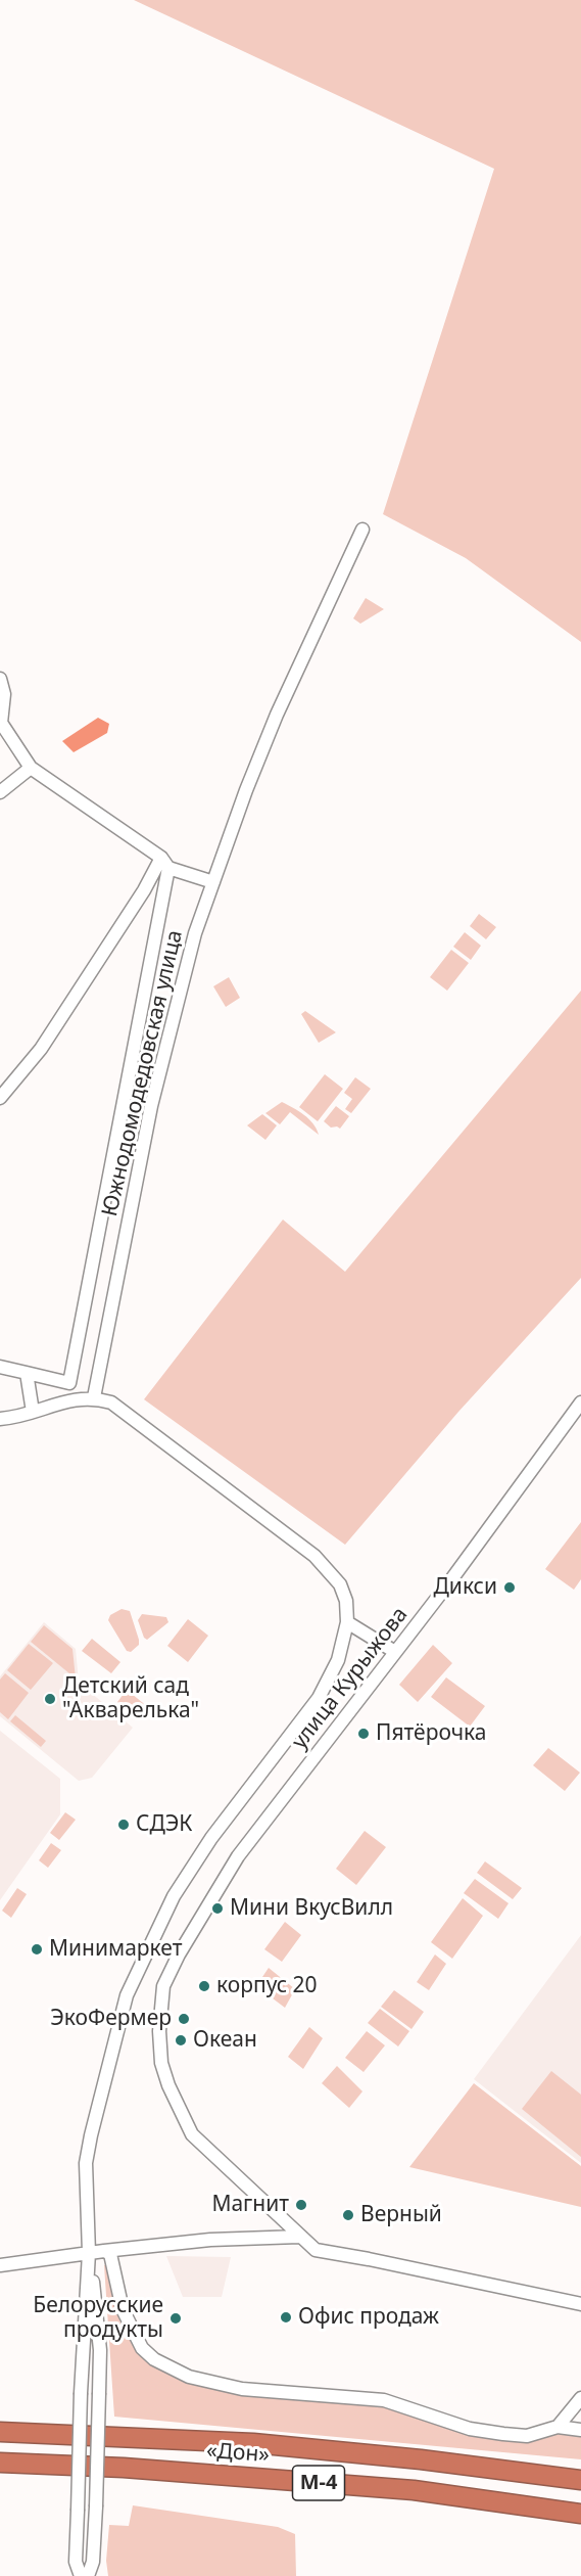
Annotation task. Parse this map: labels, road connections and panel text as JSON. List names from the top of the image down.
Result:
{
  "streets": {
    "highway": ["«Дон»", "М-4"],
    "street": ["Южнодомодедовская улица", "улица Курыжова"]
  },
  "places": [
    "Дикси",
    "Детский сад \"Акварелька\"",
    "Пятёрочка",
    "СДЭК",
    "Мини ВкусВилл",
    "Минимаркет",
    "корпус 20",
    "ЭкоФермер",
    "Океан",
    "Магнит",
    "Верный",
    "Офис продаж",
    "Белорусские продукты"
  ]
}
